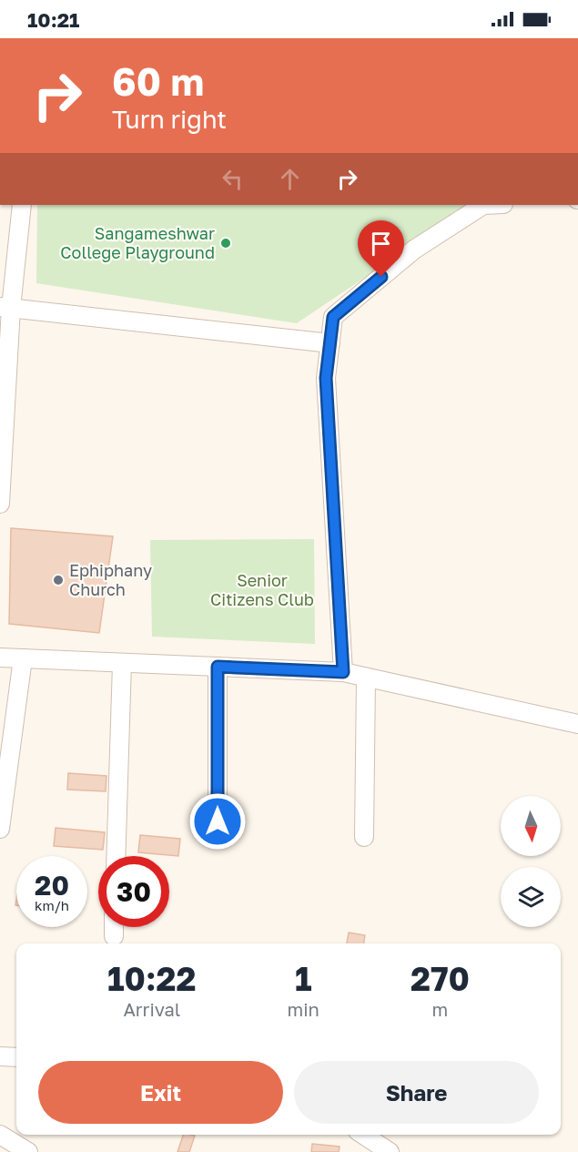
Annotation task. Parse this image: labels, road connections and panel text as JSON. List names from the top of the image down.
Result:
{
  "parks": ["Senior Citizens Club"],
  "places": ["Sangameshwar College Playground", "Ephiphany Church"],
  "north": "bottom",
  "page": {
    "status": "10:21",
    "turn": ["60 m", "Turn right"],
    "speed": "20 km/h",
    "limit": "30",
    "eta": [
      "10:22",
      "Arrival",
      "1",
      "min",
      "270",
      "m"
    ],
    "buttons": ["Exit", "Share"]
  }
}
